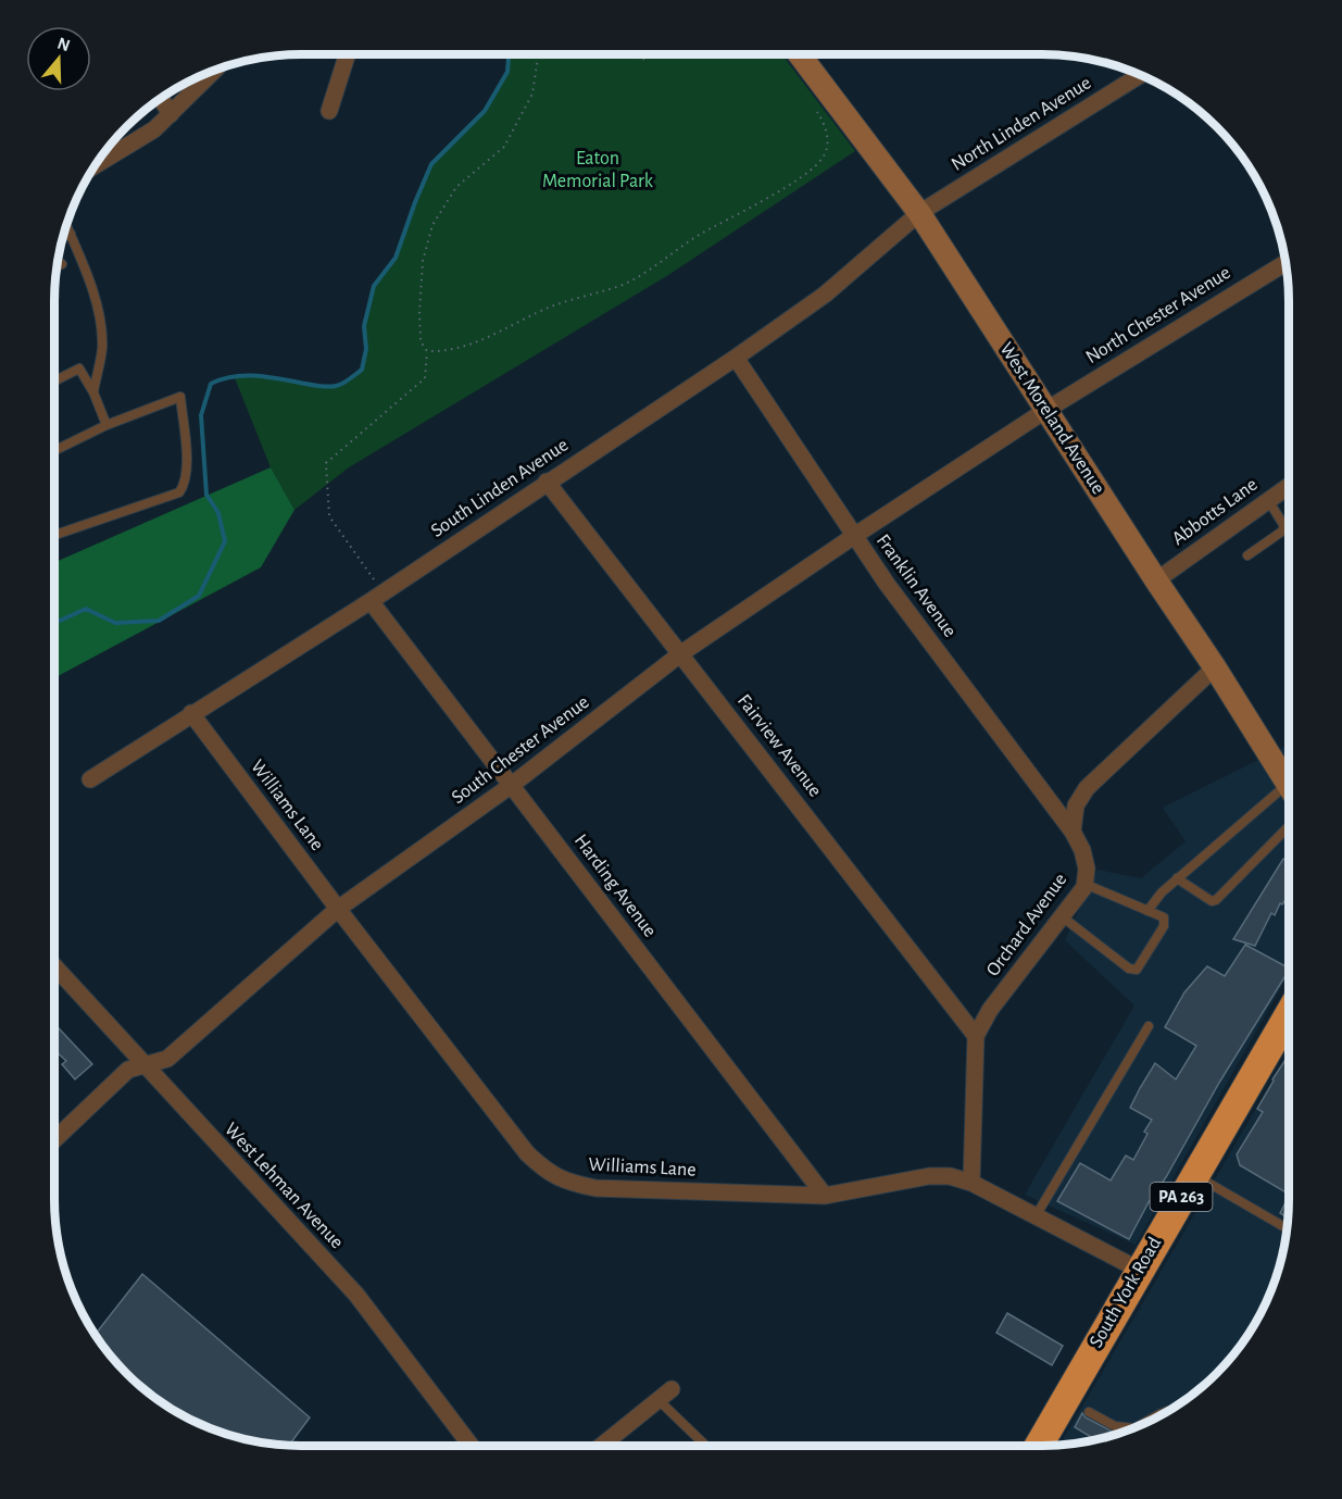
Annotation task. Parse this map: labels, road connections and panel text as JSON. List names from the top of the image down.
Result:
{
  "streets": {
    "highway": ["PA 263", "South York Road"],
    "street": [
      "North Linden Avenue",
      "North Chester Avenue",
      "West Moreland Avenue",
      "South Linden Avenue",
      "Abbotts Lane",
      "Franklin Avenue",
      "Fairview Avenue",
      "South Chester Avenue",
      "Williams Lane",
      "Harding Avenue",
      "Orchard Avenue",
      "West Lehman Avenue"
    ]
  },
  "crossings": [
    ["North Linden Avenue", "West Moreland Avenue"],
    ["North Linden Avenue", "South Linden Avenue"],
    ["North Chester Avenue", "West Moreland Avenue"],
    ["North Chester Avenue", "South Chester Avenue"],
    ["West Moreland Avenue", "South Linden Avenue"],
    ["West Moreland Avenue", "Abbotts Lane"],
    ["West Moreland Avenue", "South Chester Avenue"],
    ["South Linden Avenue", "Franklin Avenue"],
    ["South Linden Avenue", "Fairview Avenue"],
    ["South Linden Avenue", "Williams Lane"],
    ["South Linden Avenue", "Harding Avenue"],
    ["Franklin Avenue", "South Chester Avenue"],
    ["Franklin Avenue", "Orchard Avenue"],
    ["Fairview Avenue", "South Chester Avenue"],
    ["Fairview Avenue", "Orchard Avenue"],
    ["South Chester Avenue", "Williams Lane"],
    ["South Chester Avenue", "Harding Avenue"],
    ["South Chester Avenue", "West Lehman Avenue"],
    ["Williams Lane", "Harding Avenue"],
    ["Williams Lane", "Orchard Avenue"],
    ["Williams Lane", "South York Road"]
  ],
  "parks": ["Eaton Memorial Park"],
  "north": "top"
}
